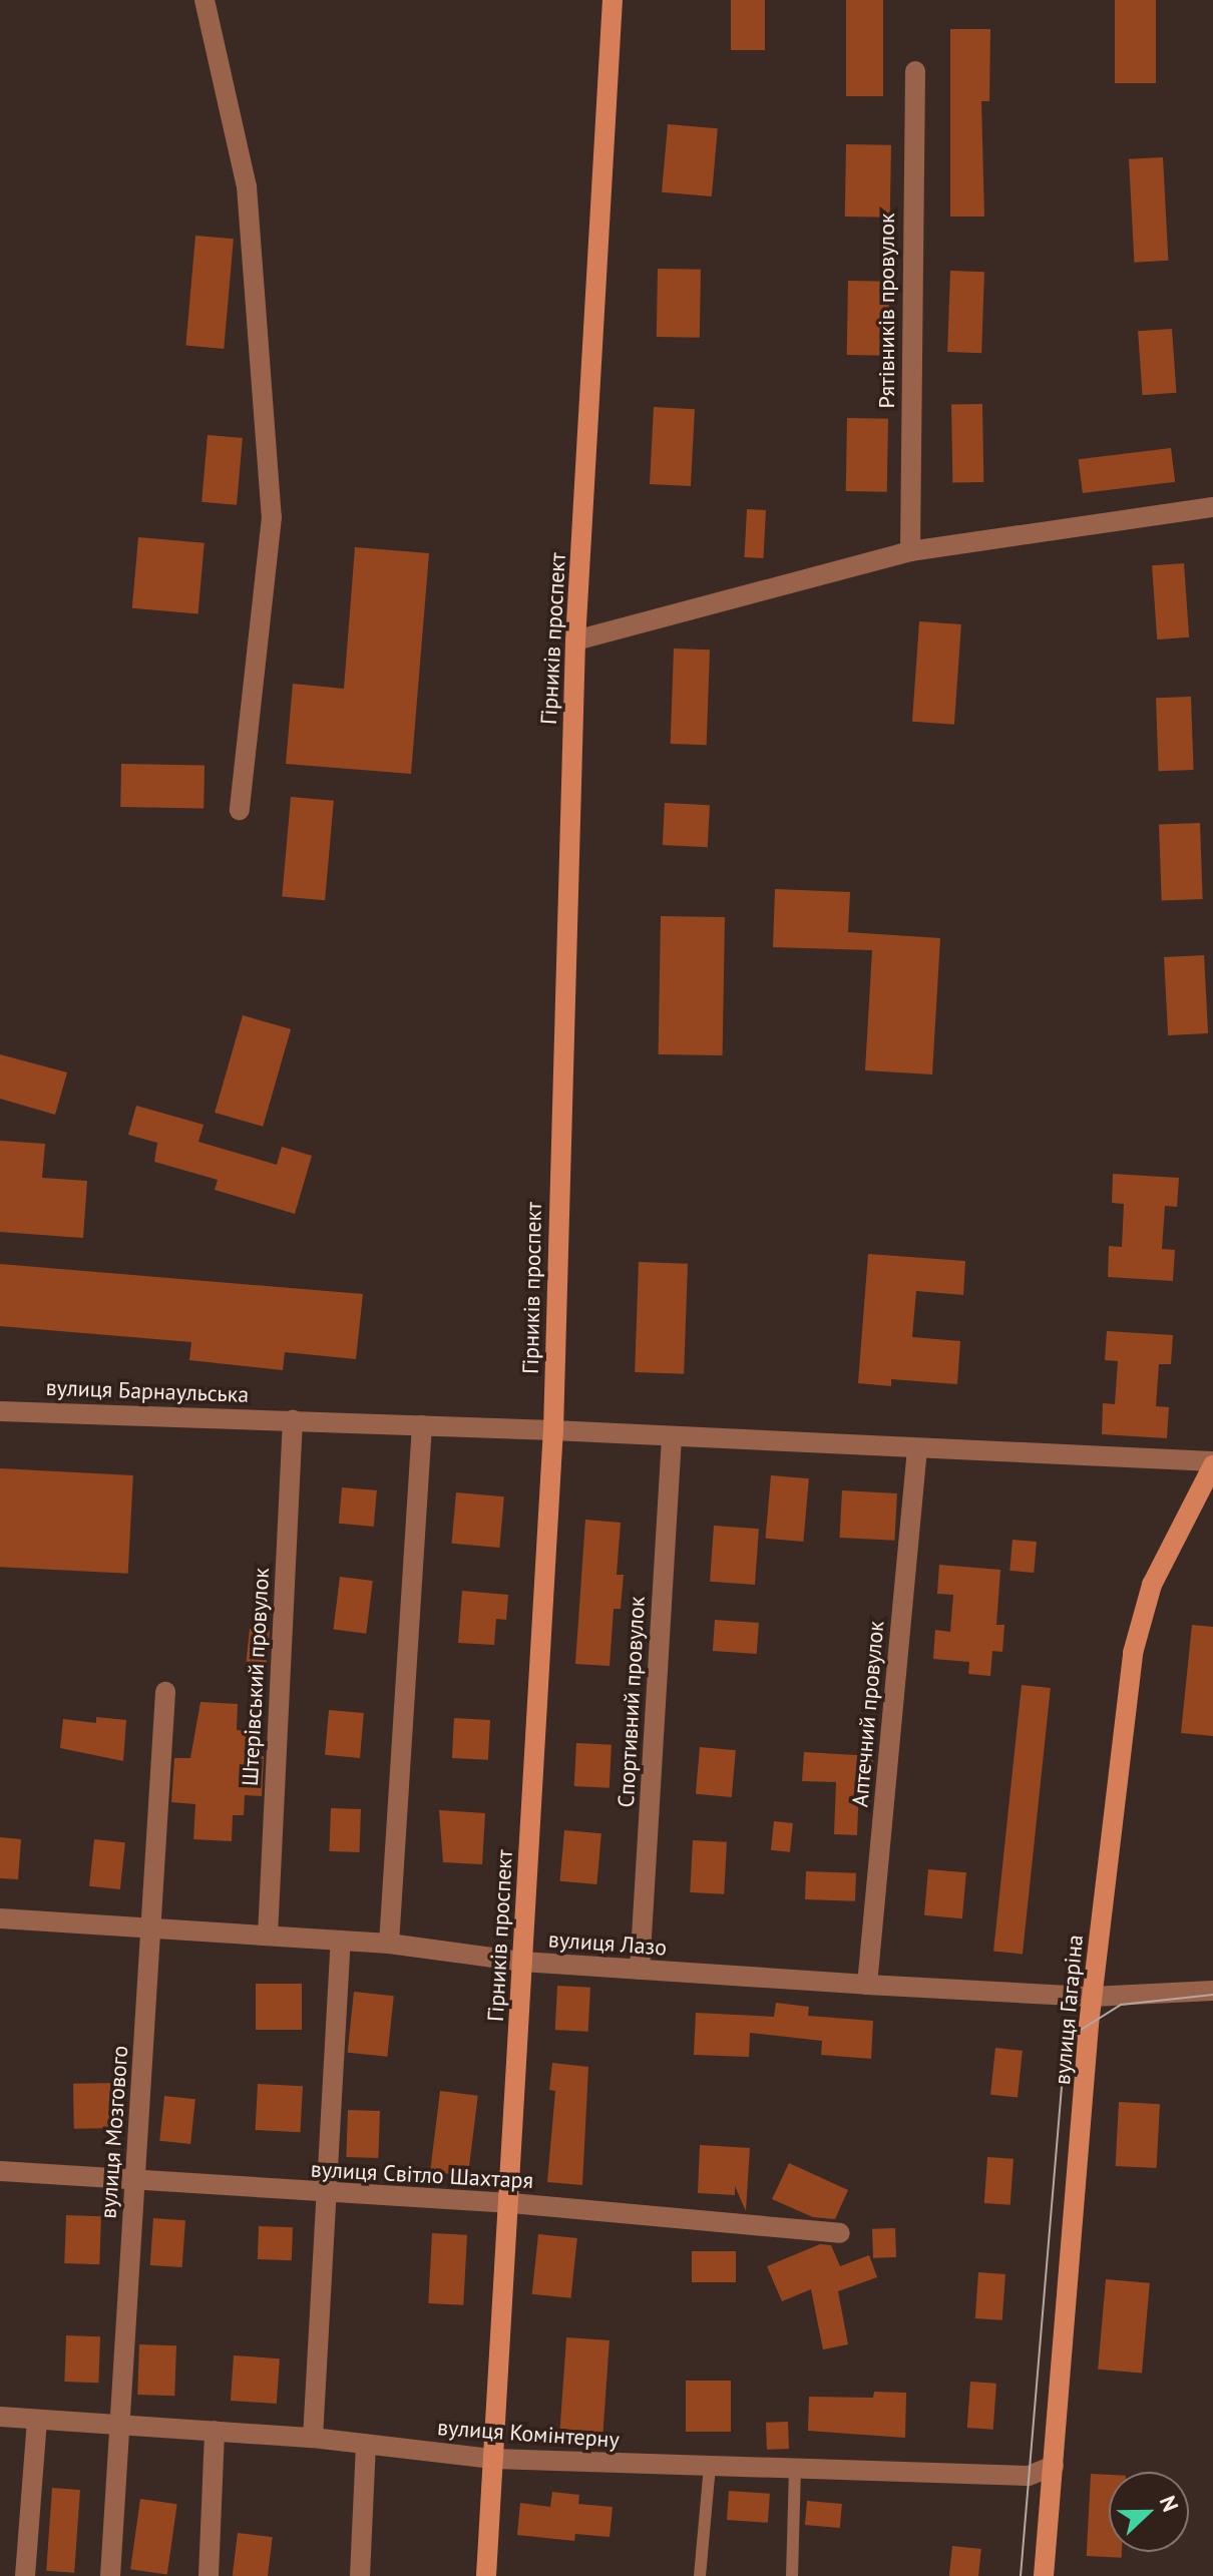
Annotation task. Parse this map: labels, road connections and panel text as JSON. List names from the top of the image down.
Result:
{
  "streets": {
    "main road": ["Гірників проспект", "вулиця Гагаріна"],
    "street": [
      "Рятівників провулок",
      "вулиця Барнаульська",
      "Штерівський провулок",
      "Спортивний провулок",
      "Аптечний провулок",
      "вулиця Лазо",
      "вулиця Мозгового",
      "вулиця Світло Шахтаря",
      "вулиця Комінтерну"
    ]
  },
  "crossings": [
    ["Гірників проспект", "вулиця Барнаульська"],
    ["Гірників проспект", "вулиця Лазо"],
    ["Гірників проспект", "вулиця Світло Шахтаря"],
    ["Гірників проспект", "вулиця Комінтерну"],
    ["вулиця Барнаульська", "Штерівський провулок"],
    ["вулиця Барнаульська", "Спортивний провулок"],
    ["вулиця Барнаульська", "Аптечний провулок"],
    ["вулиця Барнаульська", "вулиця Гагаріна"],
    ["Штерівський провулок", "вулиця Лазо"],
    ["Спортивний провулок", "вулиця Лазо"],
    ["Аптечний провулок", "вулиця Лазо"],
    ["вулиця Лазо", "вулиця Гагаріна"],
    ["вулиця Лазо", "вулиця Мозгового"],
    ["вулиця Гагаріна", "вулиця Комінтерну"],
    ["вулиця Мозгового", "вулиця Світло Шахтаря"],
    ["вулиця Мозгового", "вулиця Комінтерну"]
  ],
  "north": "right"
}
